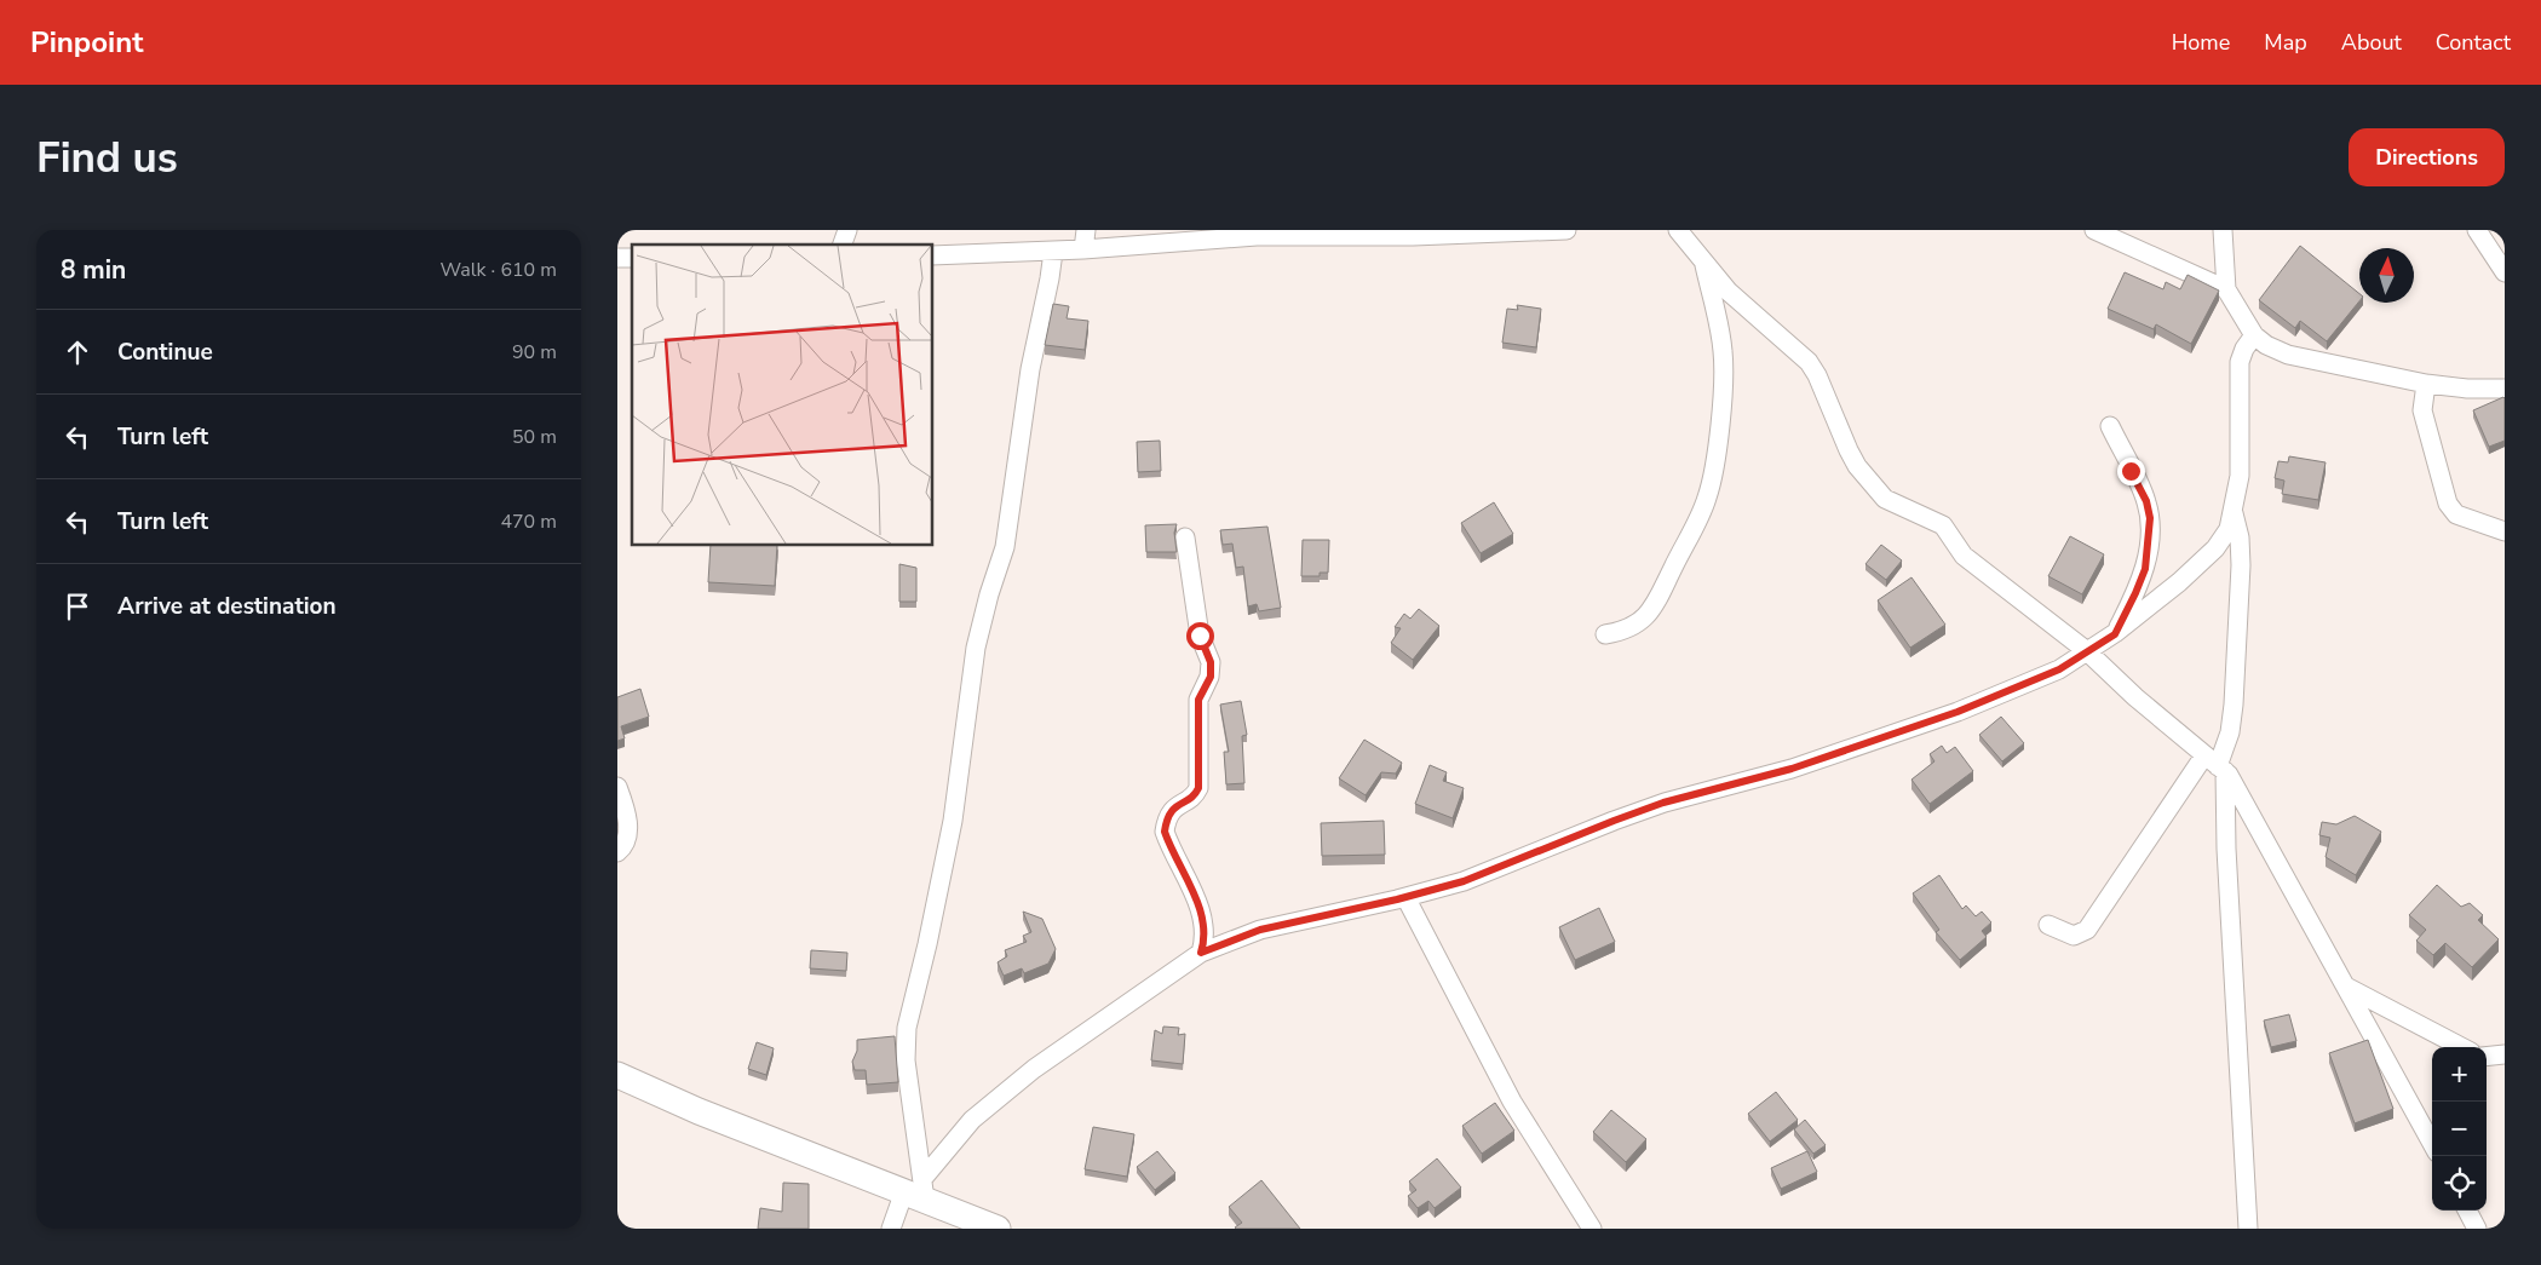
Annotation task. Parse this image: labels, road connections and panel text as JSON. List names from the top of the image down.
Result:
{
  "north": "top",
  "page": {
    "header": "Pinpoint",
    "nav": [
      "Home",
      "Map",
      "About",
      "Contact"
    ],
    "buttons": "Directions",
    "title": "Find us",
    "heading": ["8 min", "Walk · 610 m"],
    "list": [
      ["Continue", "90 m"],
      ["Turn left", "50 m"],
      ["Turn left", "470 m"],
      "Arrive at destination"
    ],
    "map_buttons": ["+", "−"]
  }
}
